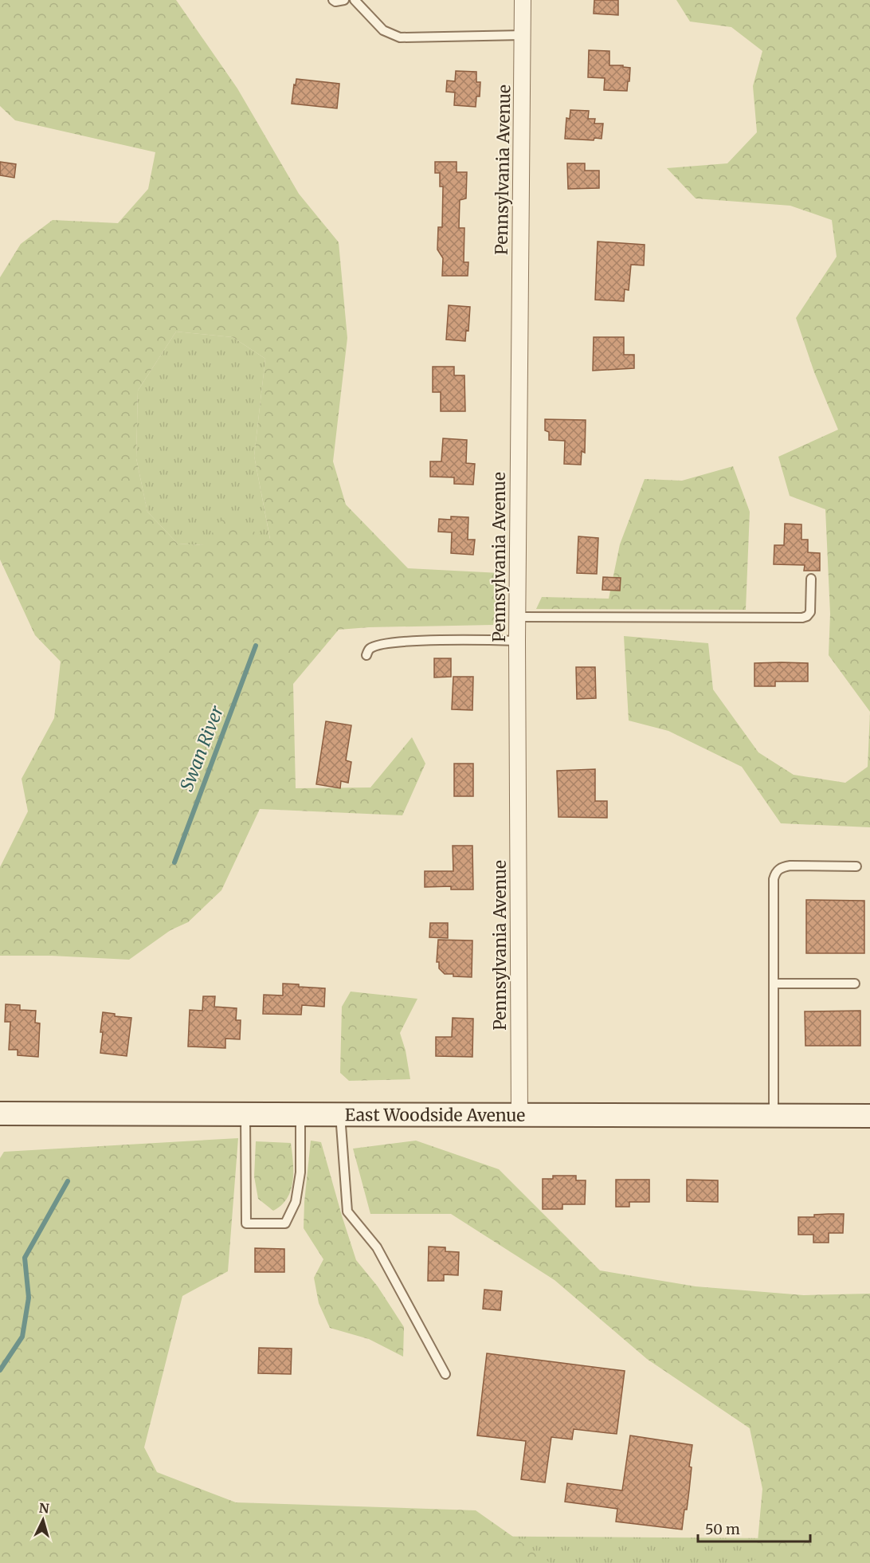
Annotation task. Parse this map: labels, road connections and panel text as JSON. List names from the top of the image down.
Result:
{
  "streets": {
    "main road": ["East Woodside Avenue"],
    "street": ["Pennsylvania Avenue"]
  },
  "crossings": [
    ["Pennsylvania Avenue", "East Woodside Avenue"]
  ],
  "water": ["Swan River"],
  "scale_bar": "50 m",
  "north": "top"
}
